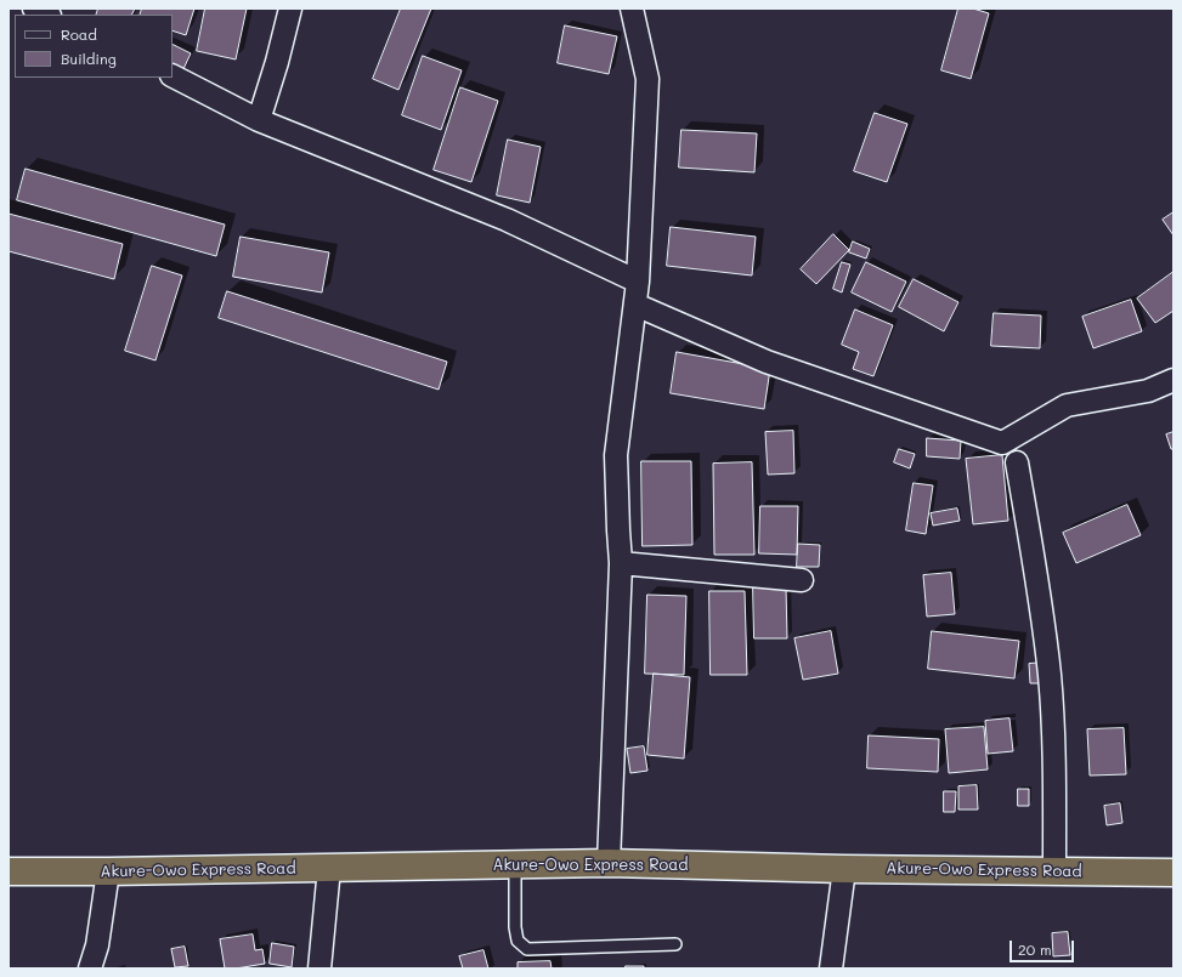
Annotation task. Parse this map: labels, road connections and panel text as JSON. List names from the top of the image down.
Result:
{
  "streets": {
    "highway": ["Akure-Owo Express Road"]
  },
  "legend": ["Road", "Building"],
  "scale_bar": "20 m"
}
